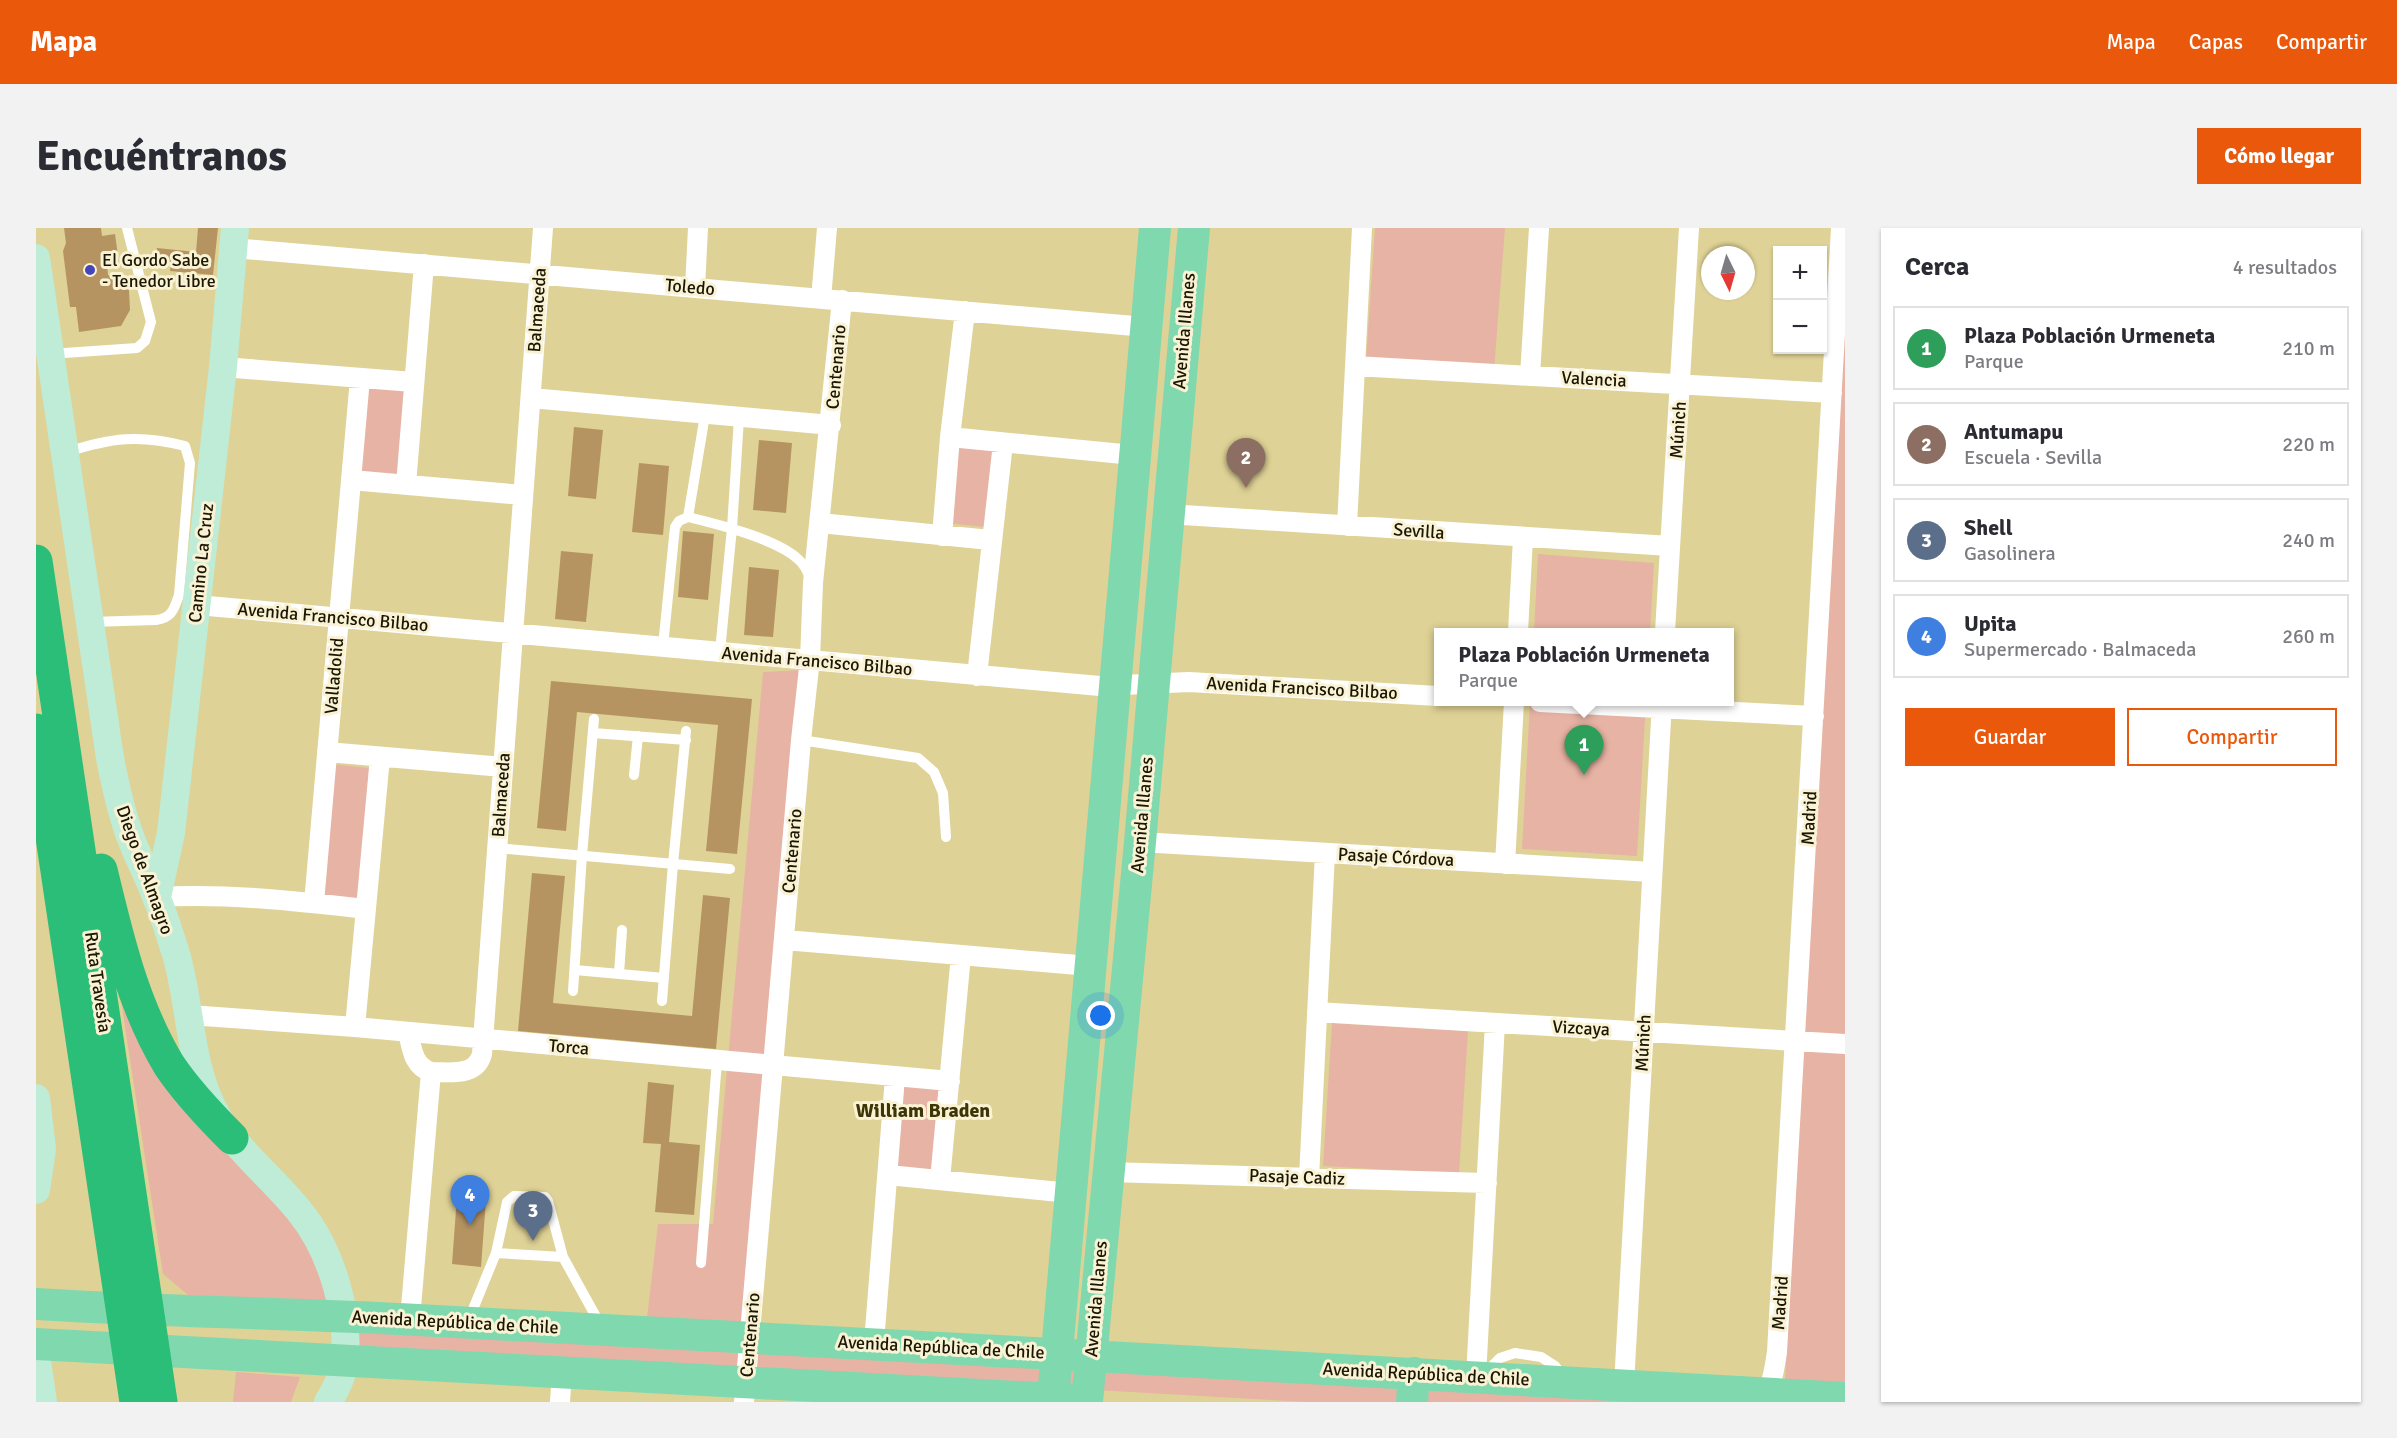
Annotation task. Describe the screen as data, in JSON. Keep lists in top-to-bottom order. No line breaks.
{"streets":{"highway":["Ruta Travesía"],"main road":["Avenida Illanes","Camino La Cruz","Diego de Almagro","Avenida República de Chile"],"street":["Toledo","Balmaceda","Centenario","Valencia","Múnich","Sevilla","Avenida Francisco Bilbao","Valladolid","Madrid","Pasaje Córdova","Vizcaya","Torca","Pasaje Cadiz"]},"crossings":[["Toledo","Balmaceda"],["Toledo","Avenida Illanes"],["Toledo","Centenario"],["Toledo","Camino La Cruz"],["Balmaceda","Avenida Francisco Bilbao"],["Balmaceda","Torca"],["Avenida Illanes","Sevilla"],["Avenida Illanes","Avenida Francisco Bilbao"],["Avenida Illanes","Pasaje Córdova"],["Avenida Illanes","Pasaje Cadiz"],["Avenida Illanes","Avenida República de Chile"],["Centenario","Avenida Francisco Bilbao"],["Centenario","Torca"],["Centenario","Avenida República de Chile"],["Valencia","Múnich"],["Valencia","Madrid"],["Múnich","Sevilla"],["Múnich","Pasaje Córdova"],["Múnich","Vizcaya"],["Múnich","Avenida República de Chile"],["Camino La Cruz","Avenida Francisco Bilbao"],["Camino La Cruz","Diego de Almagro"],["Avenida Francisco Bilbao","Valladolid"],["Madrid","Vizcaya"],["Madrid","Avenida República de Chile"],["Diego de Almagro","Torca"],["Diego de Almagro","Avenida República de Chile"]],"districts":["William Braden"],"places":["El Gordo Sabe - Tenedor Libre"],"north":"bottom","page":{"header":"Mapa","nav":["Mapa","Capas","Compartir"],"buttons":["Cómo llegar",["Guardar","Compartir"]],"title":"Encuéntranos","heading":["Cerca","4 resultados"],"map_buttons":["+","−"],"list":[{"mark":"1","name":"Plaza Población Urmeneta","note":"Parque","value":"210 m"},{"mark":"2","name":"Antumapu","note":"Escuela · Sevilla","value":"220 m"},{"mark":"3","name":"Shell","note":"Gasolinera","value":"240 m"},{"mark":"4","name":"Upita","note":"Supermercado · Balmaceda","value":"260 m"}],"pins":["2","1","4","3"],"popup":["Plaza Población Urmeneta","Parque"]}}
